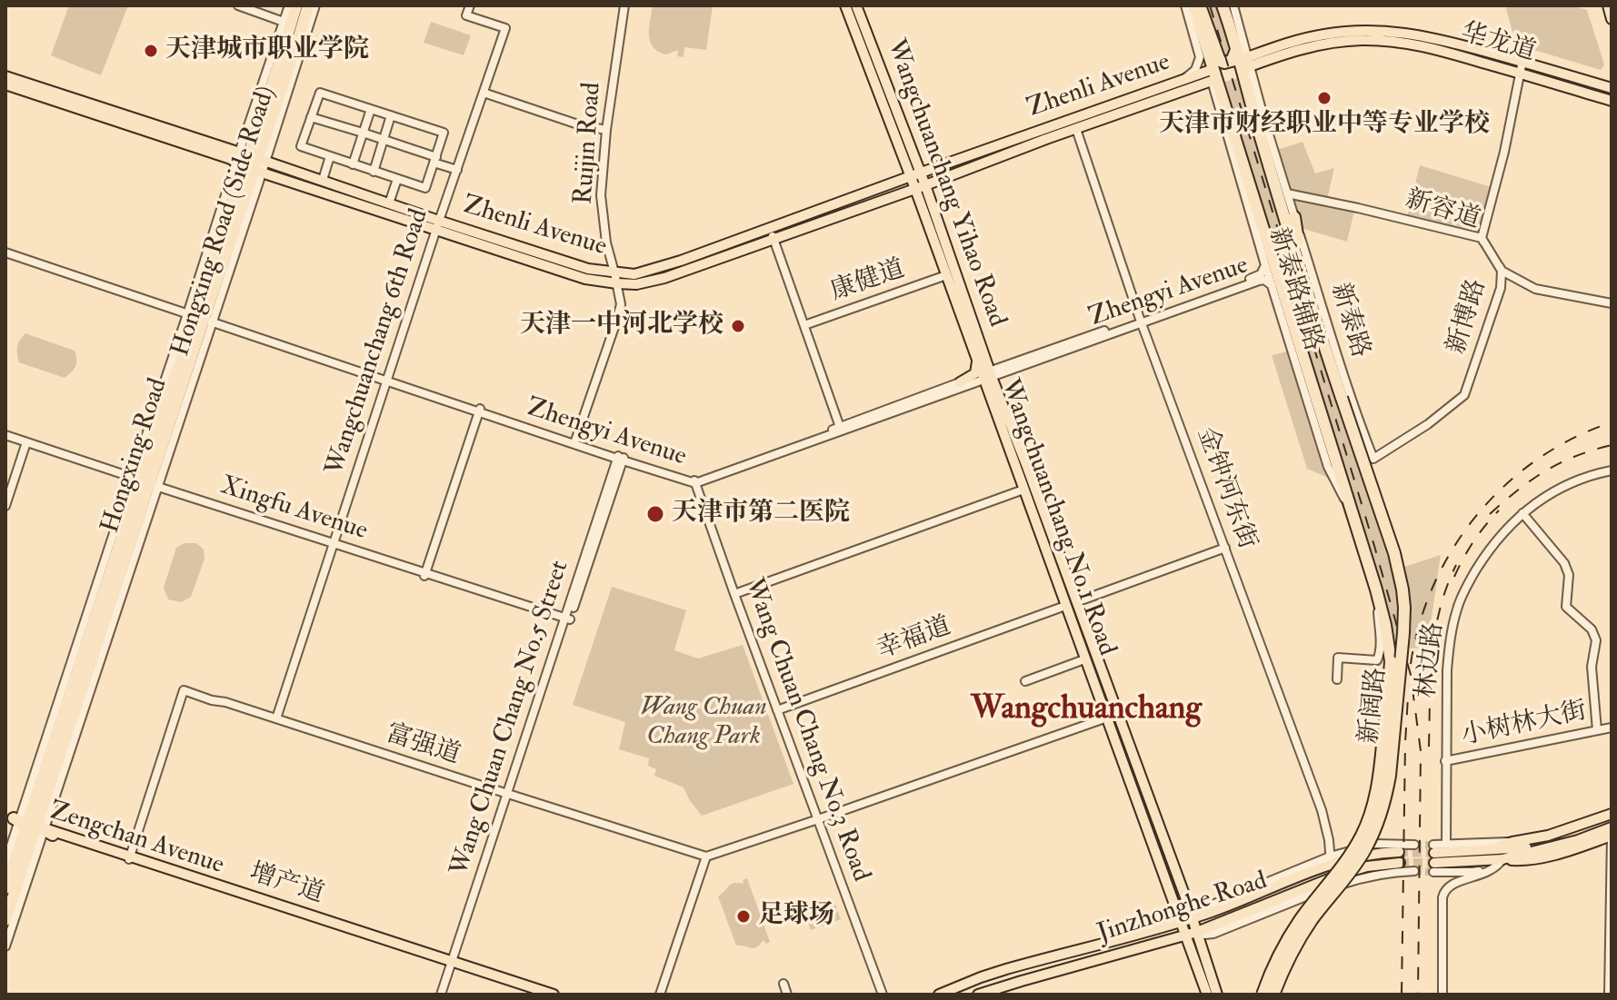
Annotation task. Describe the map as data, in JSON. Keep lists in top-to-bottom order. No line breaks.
{"streets":{"highway":["Hongxing Road","新阔路"],"main road":["华龙道","Zhenli Avenue","Wangchuanchang Yihao Road","Wangchuanchang No.1 Road","Zengchan Avenue","增产道","Jinzhonghe Road"],"street":["Ruijin Road","新容道","Hongxing Road (Side Road)","康健道","新泰路辅路","Zhengyi Avenue","新博路","新泰路","Wangchuanchang 6th Road","金钟河东街","Xingfu Avenue","幸福道","林边路","Wang Chuan Chang No.5 Street","小树林大街","Wang Chuan Chang No.3 Road","富强道"]},"crossings":[["华龙道","新泰路"],["Zhenli Avenue","Ruijin Road"],["Zhenli Avenue","Wangchuanchang Yihao Road"],["Zhenli Avenue","Hongxing Road (Side Road)"],["Zhenli Avenue","新泰路辅路"],["Zhenli Avenue","Wangchuanchang 6th Road"],["Zhenli Avenue","Hongxing Road"],["Zhenli Avenue","金钟河东街"],["Zhenli Avenue","新阔路"],["Ruijin Road","Zhengyi Avenue"],["Wangchuanchang Yihao Road","康健道"],["Wangchuanchang Yihao Road","Zhengyi Avenue"],["Wangchuanchang Yihao Road","Wangchuanchang No.1 Road"],["新容道","新博路"],["新容道","新泰路"],["Hongxing Road (Side Road)","Zhengyi Avenue"],["Hongxing Road (Side Road)","Hongxing Road"],["Hongxing Road (Side Road)","Xingfu Avenue"],["Hongxing Road (Side Road)","Zengchan Avenue"],["新泰路辅路","Zhengyi Avenue"],["新泰路辅路","新阔路"],["Zhengyi Avenue","Wangchuanchang 6th Road"],["Zhengyi Avenue","Hongxing Road"],["Zhengyi Avenue","金钟河东街"],["Zhengyi Avenue","Wangchuanchang No.1 Road"],["Zhengyi Avenue","Wang Chuan Chang No.5 Street"],["Zhengyi Avenue","Wang Chuan Chang No.3 Road"],["新博路","新泰路"],["Wangchuanchang 6th Road","Xingfu Avenue"],["Wangchuanchang 6th Road","富强道"],["Hongxing Road","Xingfu Avenue"],["Hongxing Road","Zengchan Avenue"],["金钟河东街","Jinzhonghe Road"],["Xingfu Avenue","Wang Chuan Chang No.5 Street"],["Wangchuanchang No.1 Road","幸福道"],["Wangchuanchang No.1 Road","Jinzhonghe Road"],["幸福道","Wang Chuan Chang No.3 Road"],["林边路","小树林大街"],["Wang Chuan Chang No.5 Street","富强道"],["Wang Chuan Chang No.5 Street","增产道"],["富强道","Zengchan Avenue"],["富强道","增产道"],["Zengchan Avenue","增产道"]],"districts":["Wangchuanchang"],"parks":["Wang Chuan Chang Park"],"places":["天津城市职业学院","天津市财经职业中等专业学校","天津一中河北学校","天津市第二医院","足球场"]}
